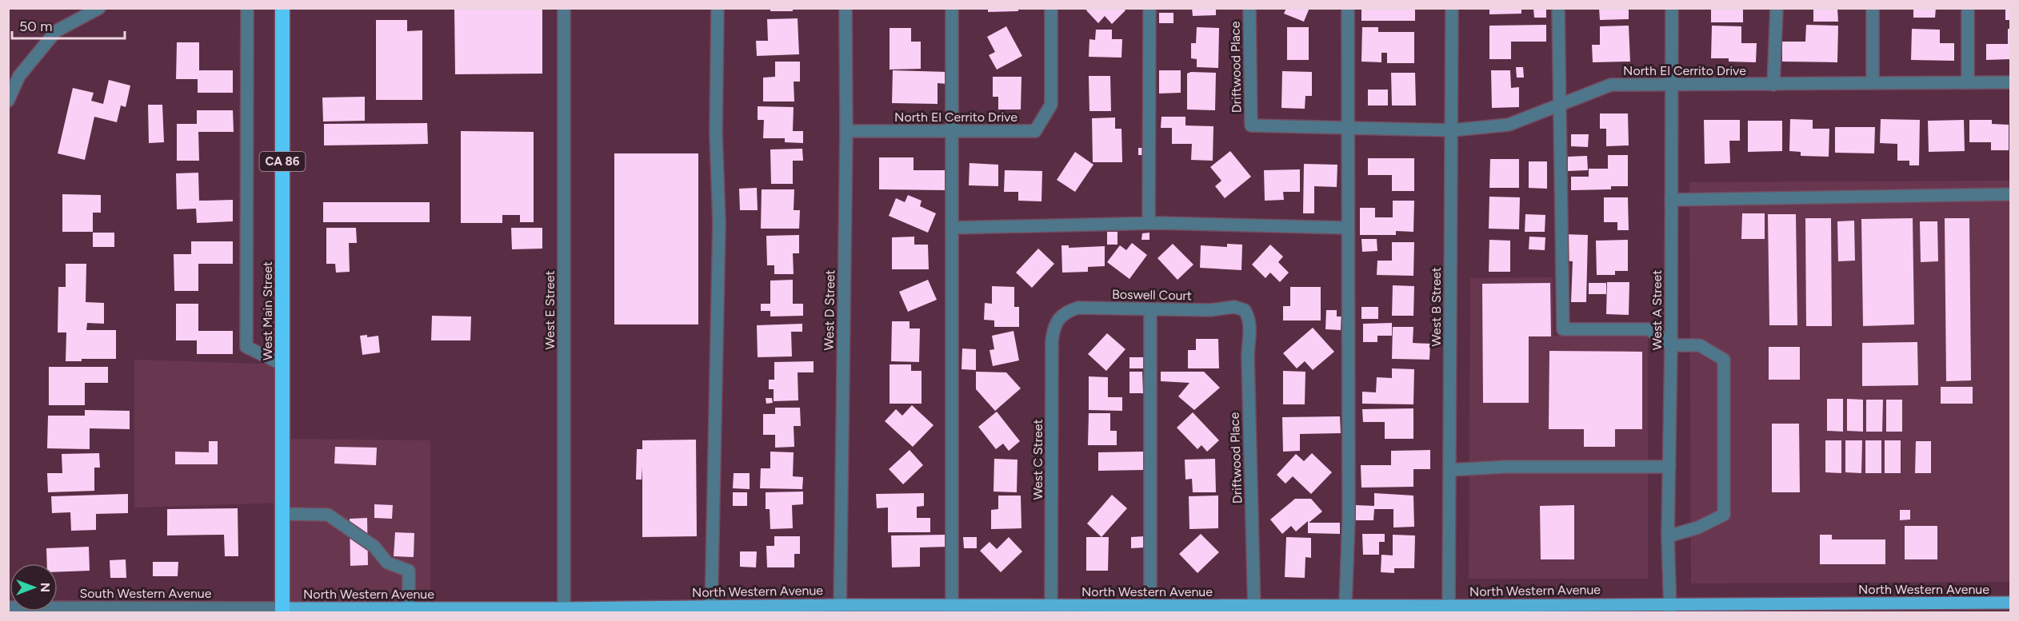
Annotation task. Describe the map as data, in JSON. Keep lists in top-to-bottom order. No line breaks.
{"streets":{"highway":["CA 86","West Main Street"],"main road":["North Western Avenue"],"street":["Driftwood Place","North El Cerrito Drive","Boswell Court","West B Street","West E Street","West D Street","West A Street","West C Street","South Western Avenue"]},"crossings":[["Driftwood Place","North El Cerrito Drive"],["Driftwood Place","Boswell Court"],["Driftwood Place","North Western Avenue"],["North El Cerrito Drive","West B Street"],["North El Cerrito Drive","West D Street"],["North El Cerrito Drive","West A Street"],["Boswell Court","West C Street"],["West B Street","North Western Avenue"],["West E Street","North Western Avenue"],["West D Street","North Western Avenue"],["West A Street","North Western Avenue"],["West Main Street","North Western Avenue"],["West Main Street","South Western Avenue"],["West C Street","North Western Avenue"],["North Western Avenue","South Western Avenue"]],"scale_bar":"50 m","north":"right"}
